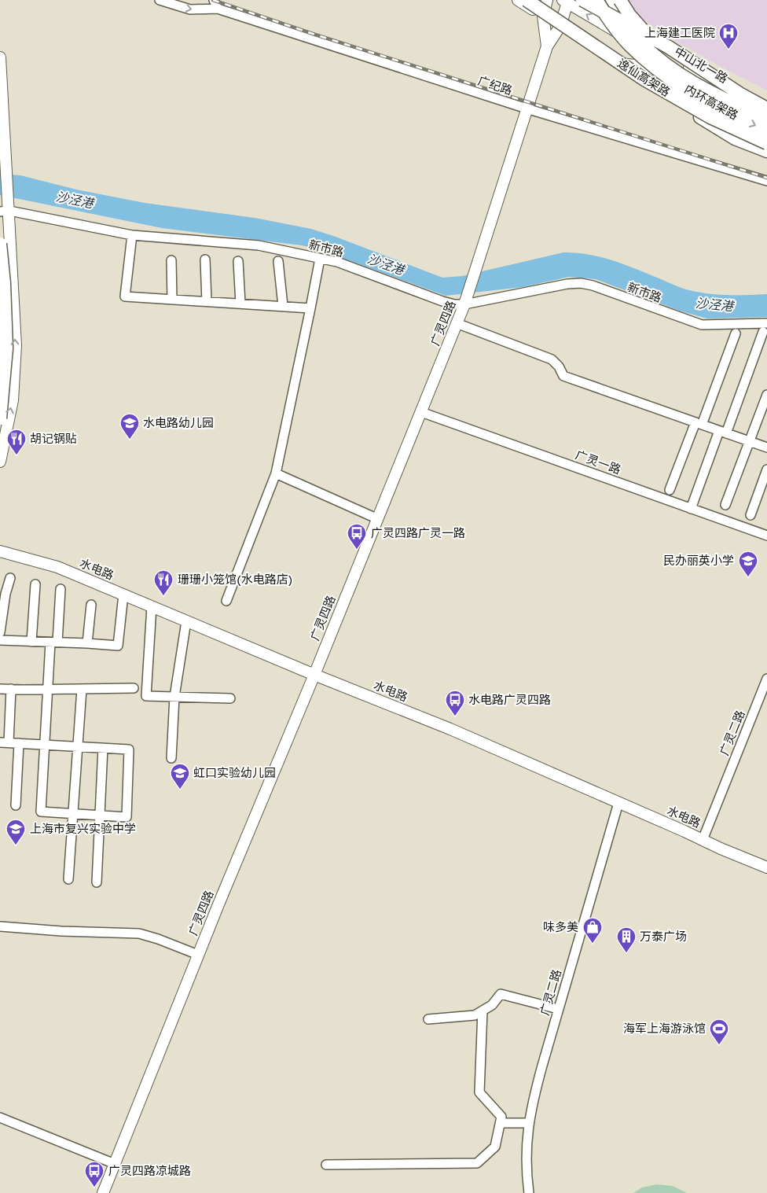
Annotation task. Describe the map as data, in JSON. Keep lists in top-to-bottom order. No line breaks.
{"streets":{"highway":["逸仙高架路","内环高架路"],"main road":["中山北一路","广灵四路","水电路"],"street":["广纪路","新市路","广灵一路","广灵二路"]},"crossings":[["中山北一路","内环高架路"],["中山北一路","广灵四路"],["广纪路","广灵四路"],["新市路","广灵四路"],["广灵四路","广灵一路"],["广灵四路","水电路"],["水电路","广灵二路"]],"water":["沙泾港"],"places":{"hospital":["上海建工医院"],"school or university":["水电路幼儿园","民办丽英小学","虹口实验幼儿园","上海市复兴实验中学"],"restaurant":["胡记锅贴","珊珊小笼馆(水电路店)"],"bus stop":["广灵四路广灵一路","水电路广灵四路","广灵四路凉城路"],"shop":["味多美"],"building":["万泰广场"],"sports":["海军上海游泳馆"]}}
